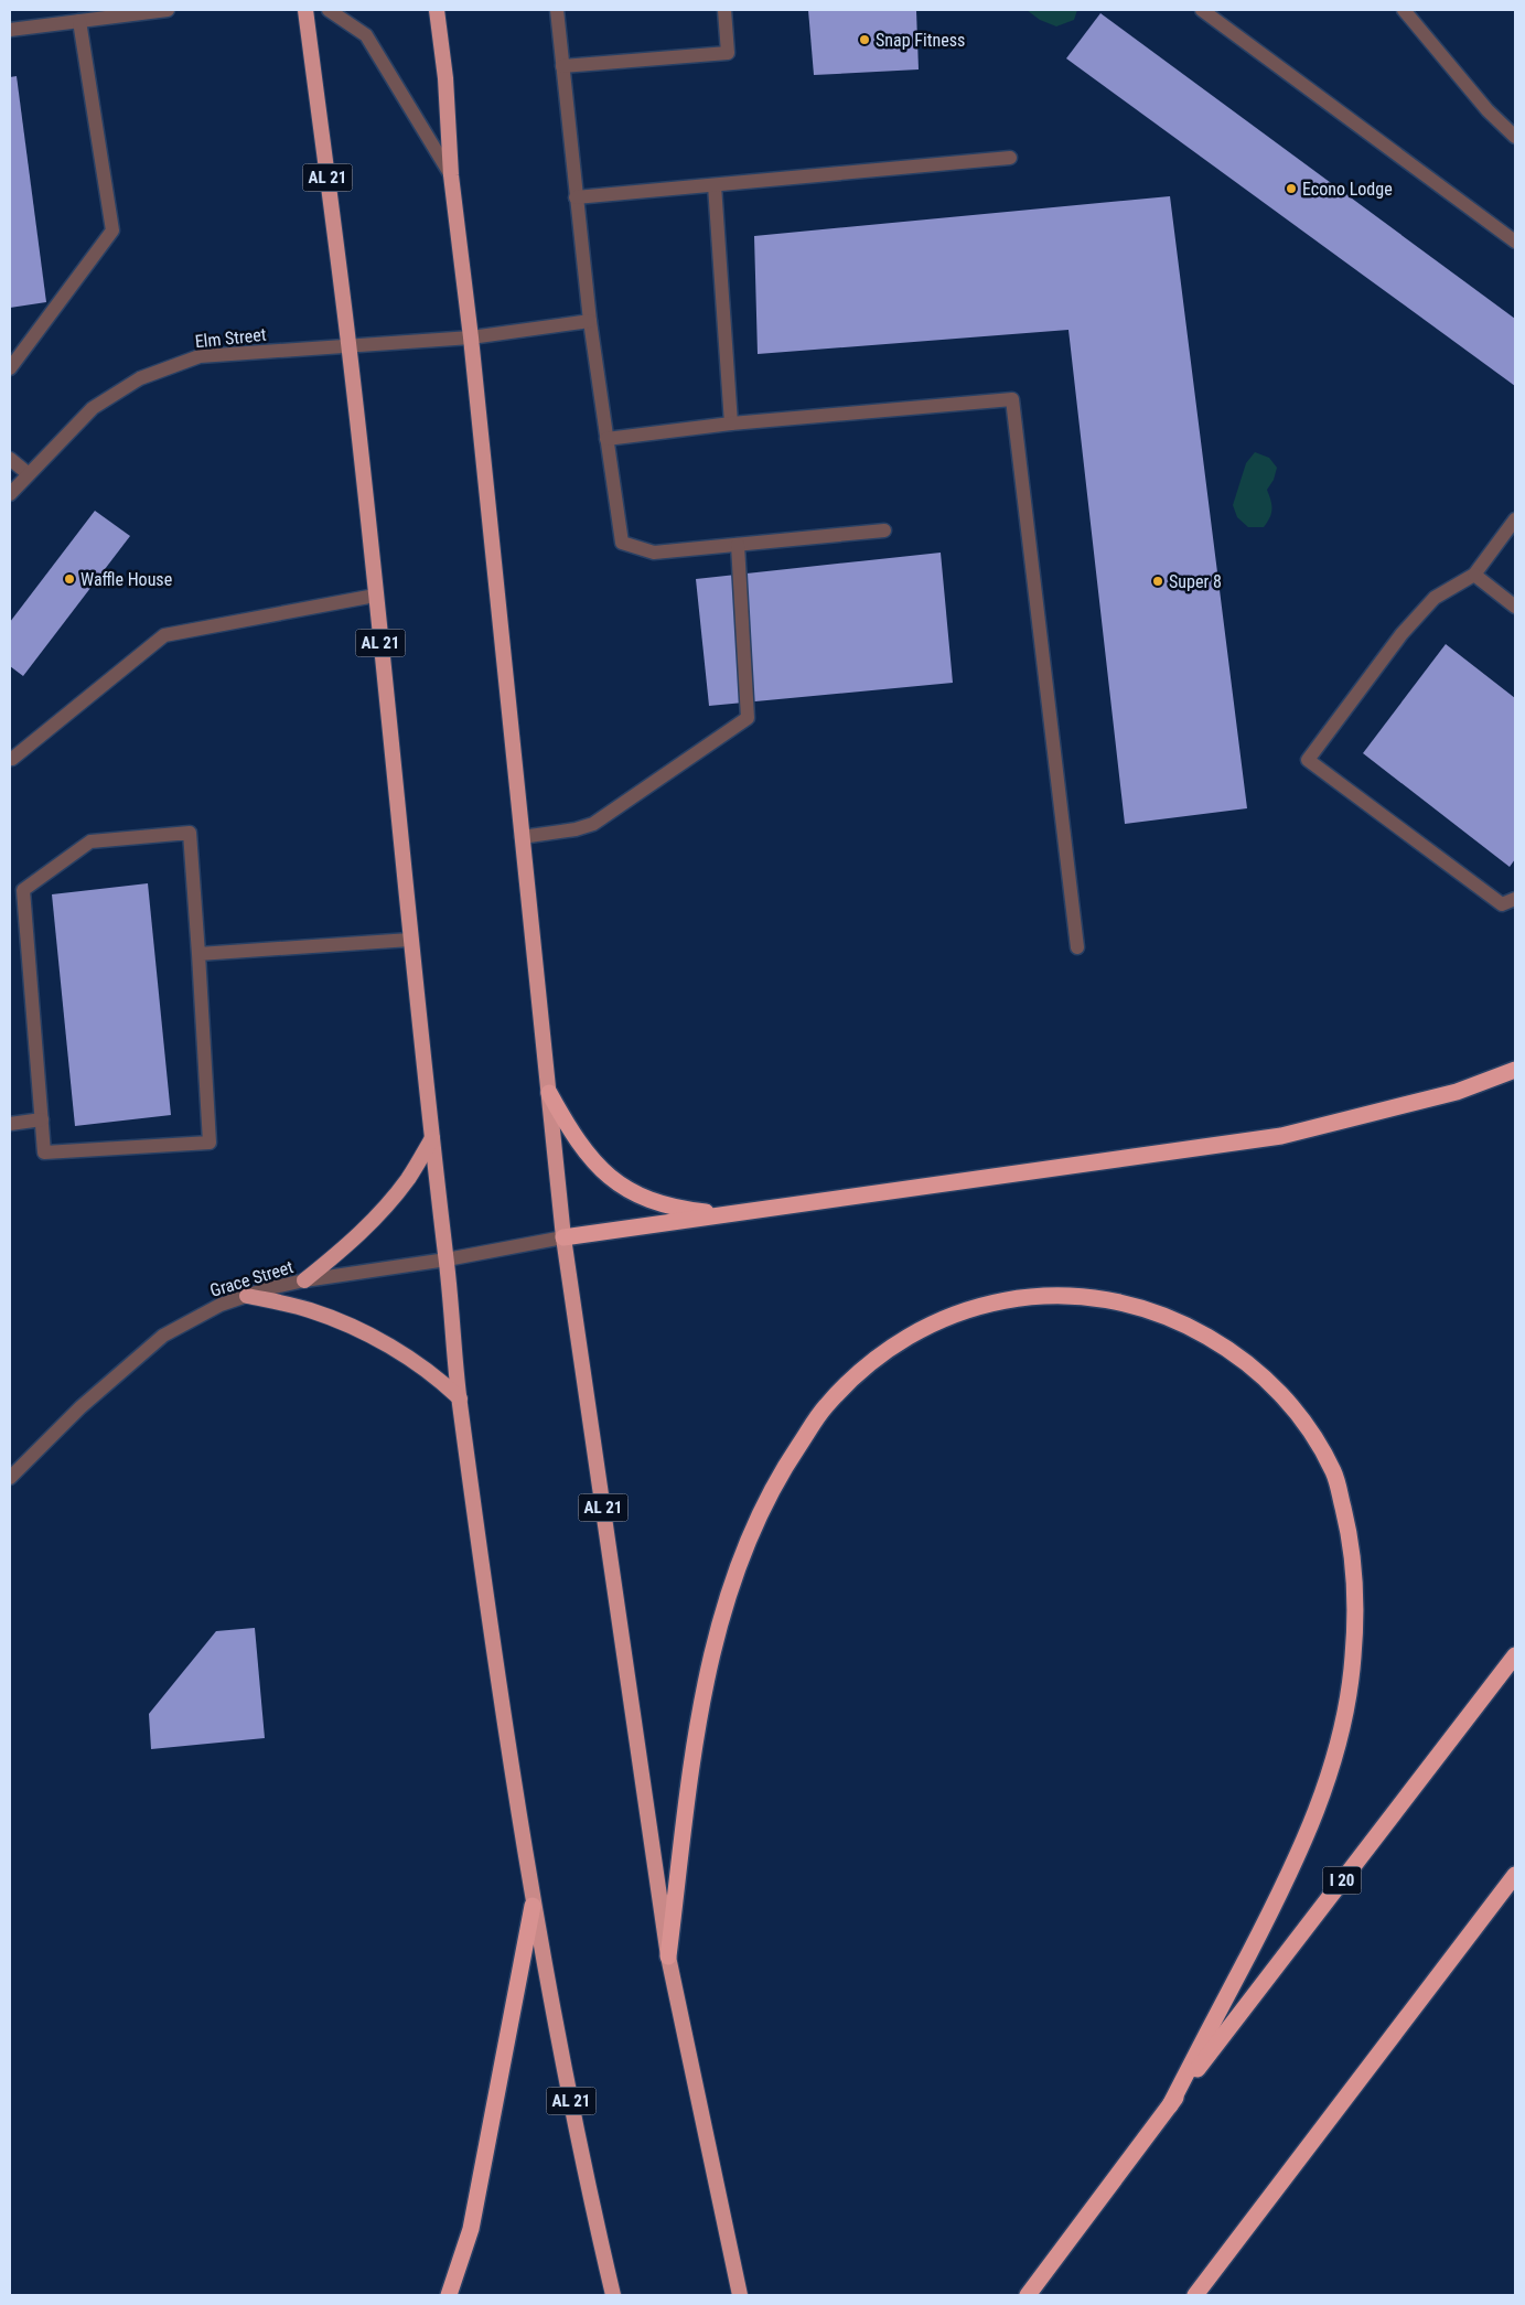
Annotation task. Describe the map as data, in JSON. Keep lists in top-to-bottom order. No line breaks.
{"streets":{"highway":["AL 21","I 20"],"street":["Elm Street","Grace Street"]},"crossings":[["AL 21","Elm Street"],["AL 21","Grace Street"]],"places":["Snap Fitness","Econo Lodge","Waffle House","Super 8"]}
